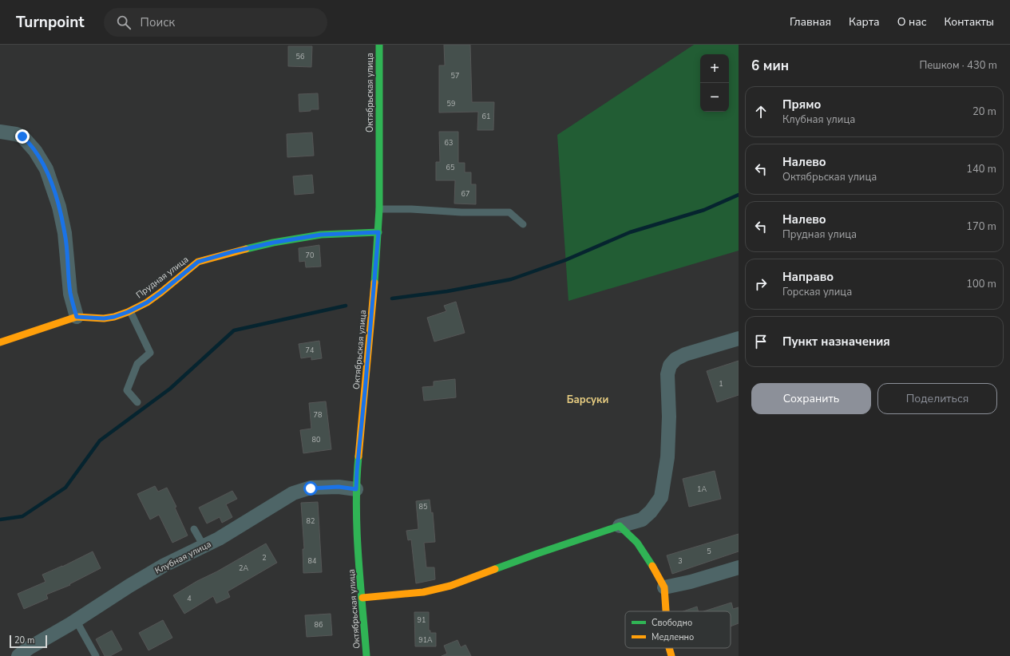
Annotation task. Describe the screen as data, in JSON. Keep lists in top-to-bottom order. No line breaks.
{"streets":{"street":["Октябрьская улица","Прудная улица","Клубная улица"]},"crossings":[["Октябрьская улица","Прудная улица"],["Октябрьская улица","Клубная улица"]],"districts":["Барсуки"],"house_numbers":["56","57","59","61","63","65","67","70","74","1","78","80","1А","85","82","5","2","84","3","2А","4","91","86","91А"],"legend":["Свободно","Медленно"],"scale_bar":"20 m","page":{"header":"Turnpoint","search":"Поиск","nav":["Главная","Карта","О нас","Контакты"],"heading":["6 мин","Пешком · 430 m"],"map_buttons":["+","−"],"list":[["Прямо","Клубная улица","20 m"],["Налево","Октябрьская улица","140 m"],["Налево","Прудная улица","170 m"],["Направо","Горская улица","100 m"],"Пункт назначения"],"buttons":["Сохранить","Поделиться"],"scale":"20 m"}}
